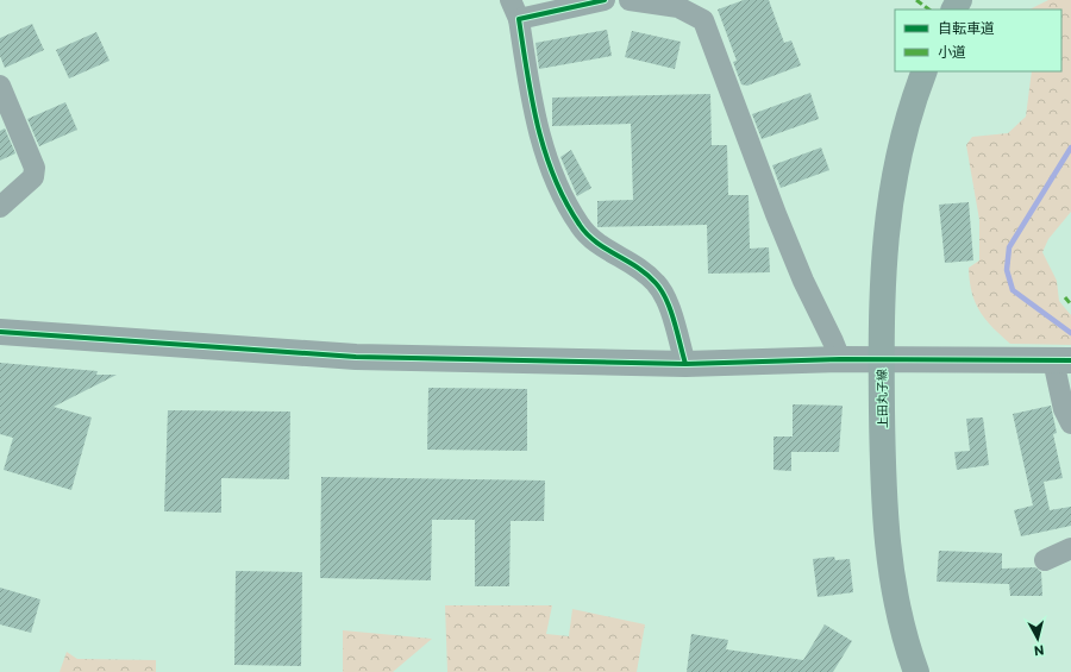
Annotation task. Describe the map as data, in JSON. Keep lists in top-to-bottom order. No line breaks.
{"streets":{"main road":["上田丸子線"]},"legend":["自転車道","小道"],"north":"bottom"}
